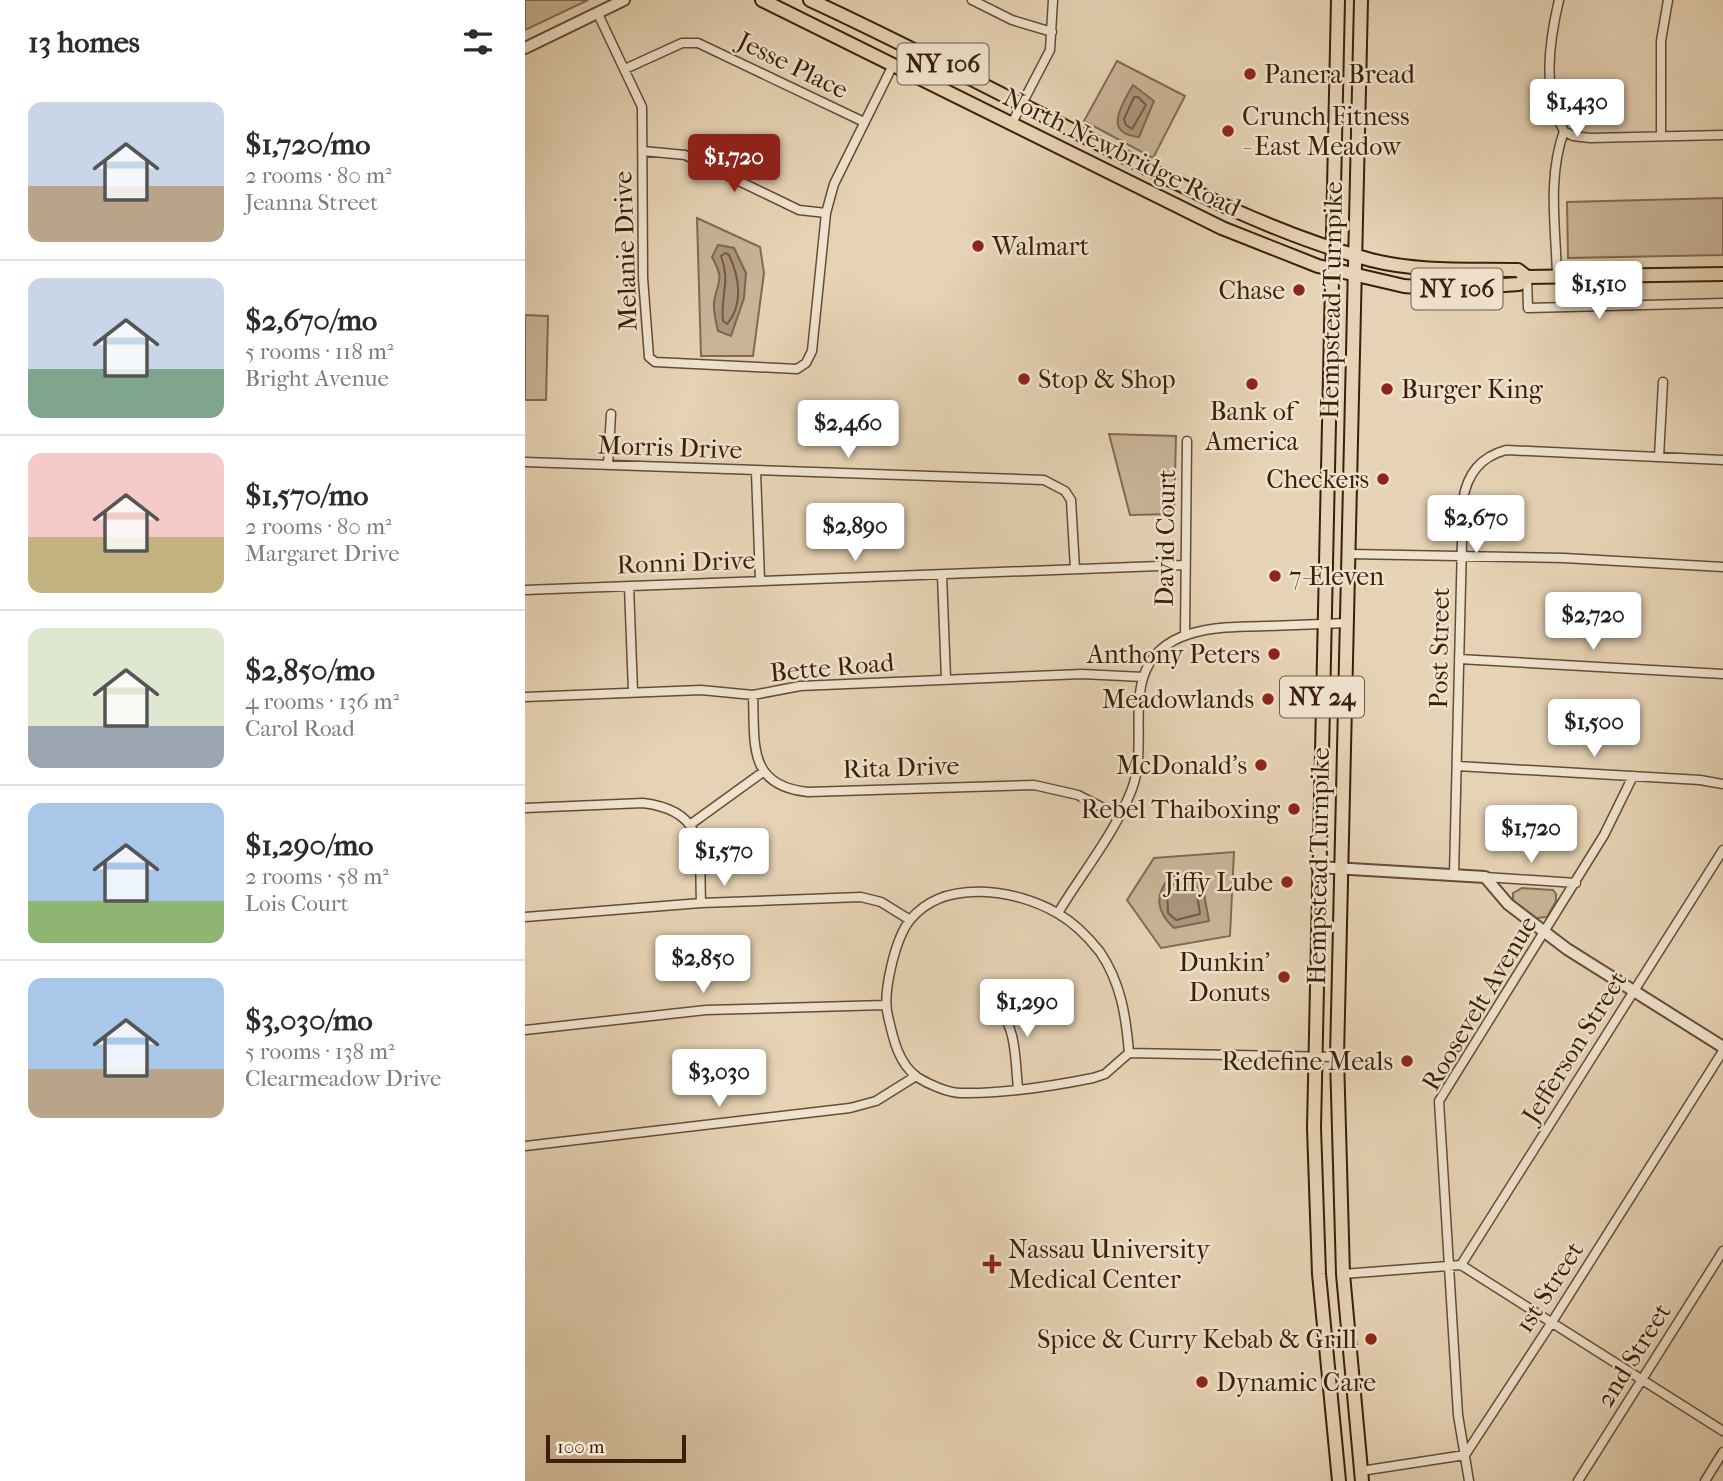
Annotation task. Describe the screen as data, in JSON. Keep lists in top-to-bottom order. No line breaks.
{"streets":{"main road":["NY 106","North Newbridge Road","Hempstead Turnpike","NY 24"],"street":["Jesse Place","Melanie Drive","Morris Drive","David Court","Ronni Drive","Post Street","Bette Road","Rita Drive","Roosevelt Avenue","Jefferson Street","1st Street","2nd Street"]},"crossings":[["NY 106","North Newbridge Road"],["NY 106","Hempstead Turnpike"],["Jesse Place","Melanie Drive"],["North Newbridge Road","Melanie Drive"],["North Newbridge Road","Hempstead Turnpike"],["Morris Drive","Ronni Drive"],["David Court","Ronni Drive"],["Roosevelt Avenue","1st Street"]],"places":{"other":["Panera Bread","Crunch Fitness - East Meadow","Walmart","Chase","Stop & Shop","Bank of America","Burger King","Checkers","7-Eleven","Anthony Peters","Meadowlands","McDonald's","Rebel Thaiboxing","Jiffy Lube","Dunkin' Donuts","Redefine Meals","Spice & Curry Kebab & Grill","Dynamic Care"],"health":["Nassau University Medical Center"]},"scale_bar":"100 m","page":{"heading":"13 homes","price":["$1,430","$1,720","$1,510","$2,460","$2,670","$2,890","$2,720","$1,500","$1,720","$1,570","$2,850","$1,290","$3,030"],"list":[{"name":"$1,720/mo","note":"2 rooms · 80 m² · Jeanna Street"},{"name":"$2,670/mo","note":"5 rooms · 118 m² · Bright Avenue"},{"name":"$1,570/mo","note":"2 rooms · 80 m² · Margaret Drive"},{"name":"$2,850/mo","note":"4 rooms · 136 m² · Carol Road"},{"name":"$1,290/mo","note":"2 rooms · 58 m² · Lois Court"},{"name":"$3,030/mo","note":"5 rooms · 138 m² · Clearmeadow Drive"}],"scale":"100 m"}}
